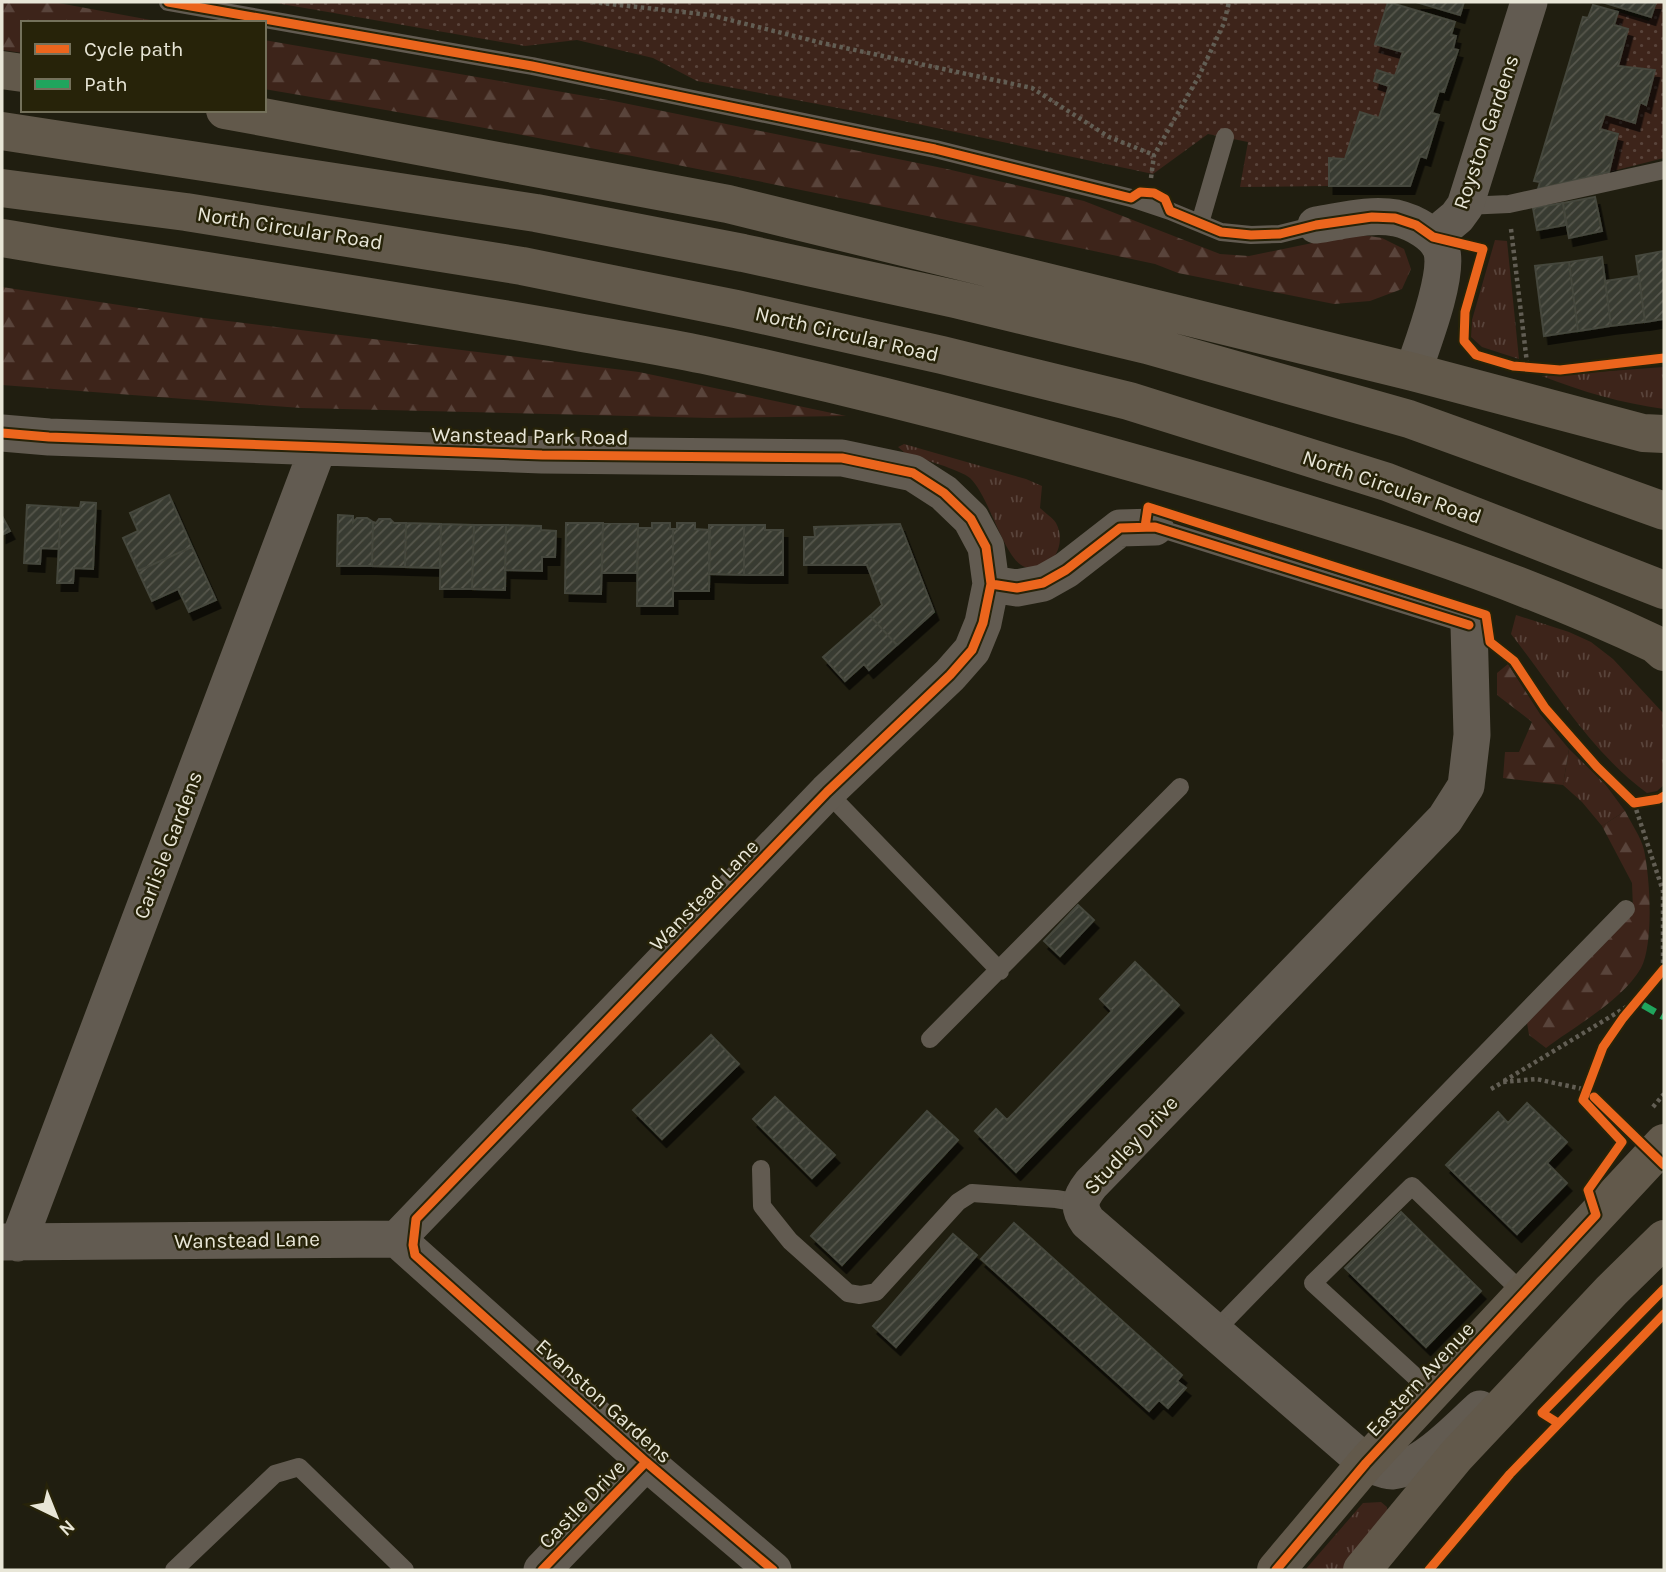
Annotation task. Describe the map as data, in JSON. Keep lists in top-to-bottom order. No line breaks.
{"streets":{"highway":["North Circular Road","Eastern Avenue"],"street":["Royston Gardens","Wanstead Park Road","Carlisle Gardens","Wanstead Lane","Studley Drive","Evanston Gardens","Castle Drive"]},"crossings":[["Wanstead Park Road","Carlisle Gardens"],["Wanstead Park Road","Wanstead Lane"],["Carlisle Gardens","Wanstead Lane"],["Wanstead Lane","Evanston Gardens"],["Studley Drive","Eastern Avenue"],["Evanston Gardens","Castle Drive"]],"legend":["Cycle path","Path"],"north":"bottom right"}
